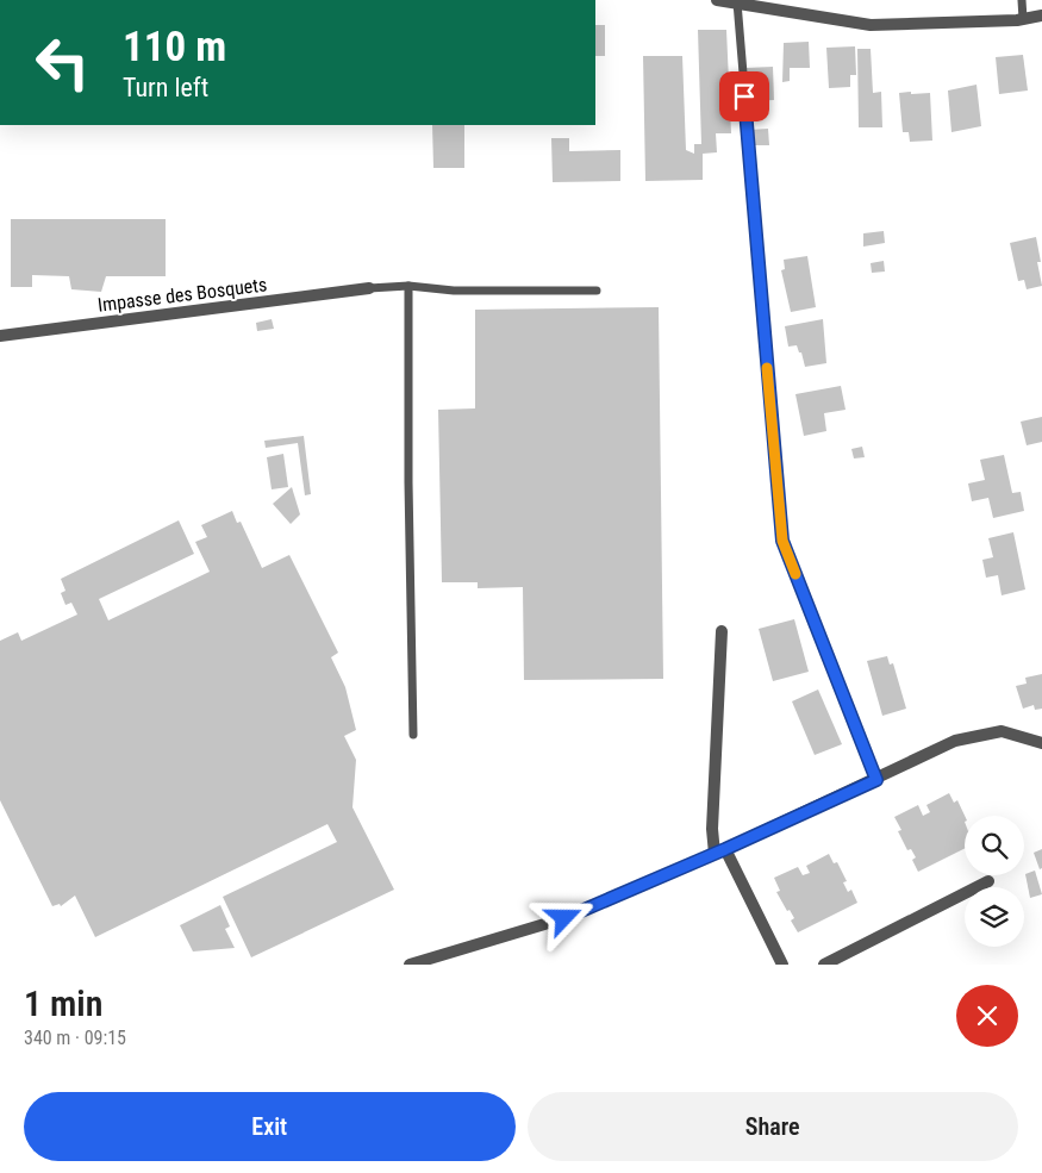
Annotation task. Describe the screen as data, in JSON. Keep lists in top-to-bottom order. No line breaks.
{"streets":{"street":["Impasse des Bosquets"]},"page":{"turn":["110 m","Turn left"],"heading":["1 min","340 m · 09:15"],"buttons":["Exit","Share"]}}
